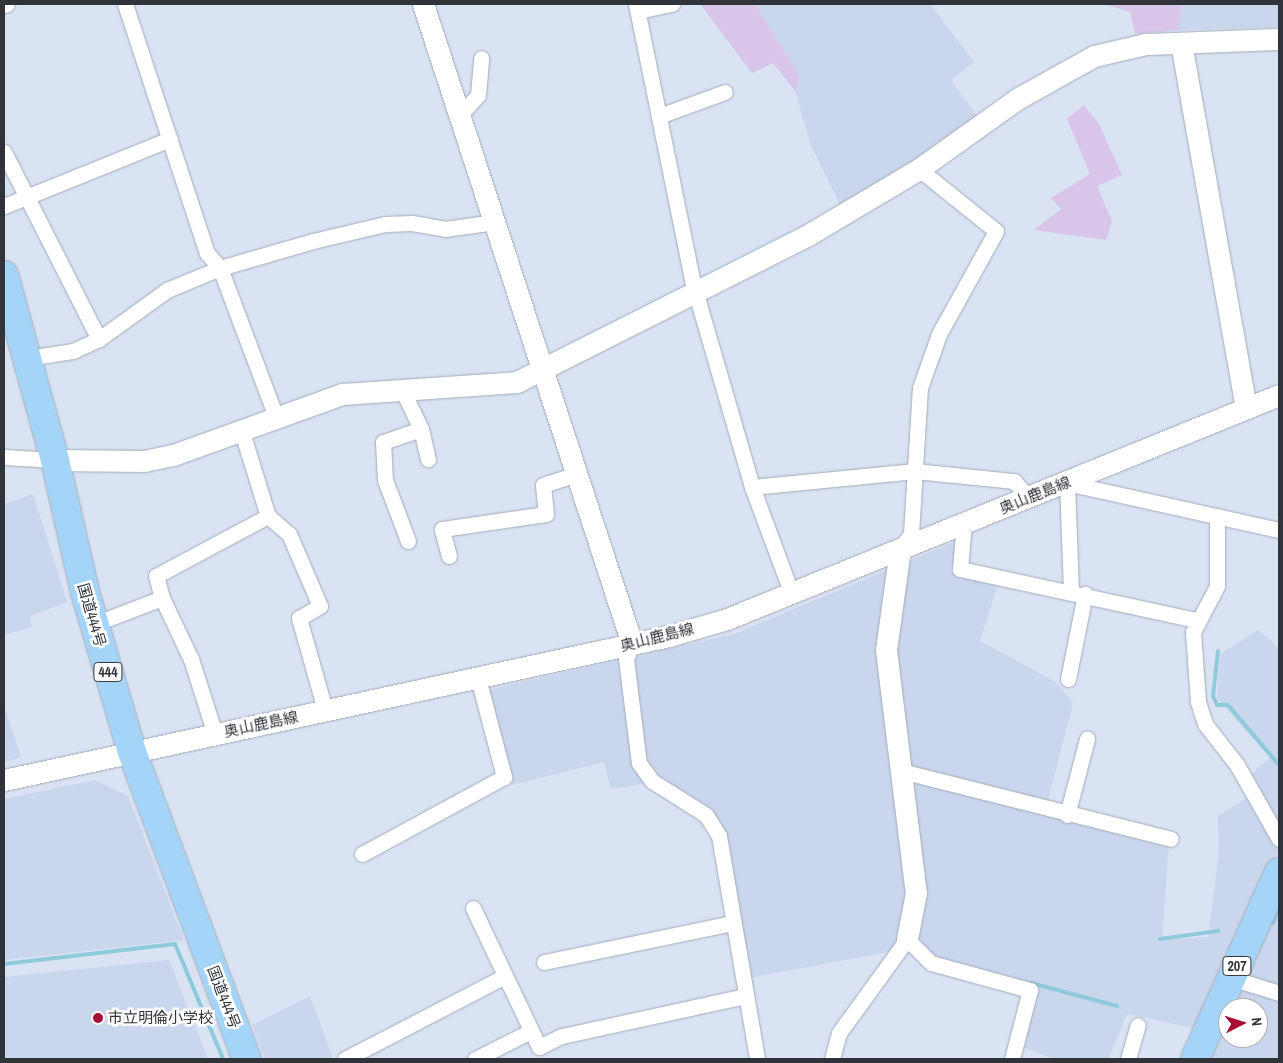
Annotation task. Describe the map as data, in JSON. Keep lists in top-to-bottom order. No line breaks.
{"streets":{"highway":["国道444号","444","207"],"street":["奥山鹿島線"]},"crossings":[["奥山鹿島線","国道444号"]],"places":["市立明倫小学校"],"north":"right"}
